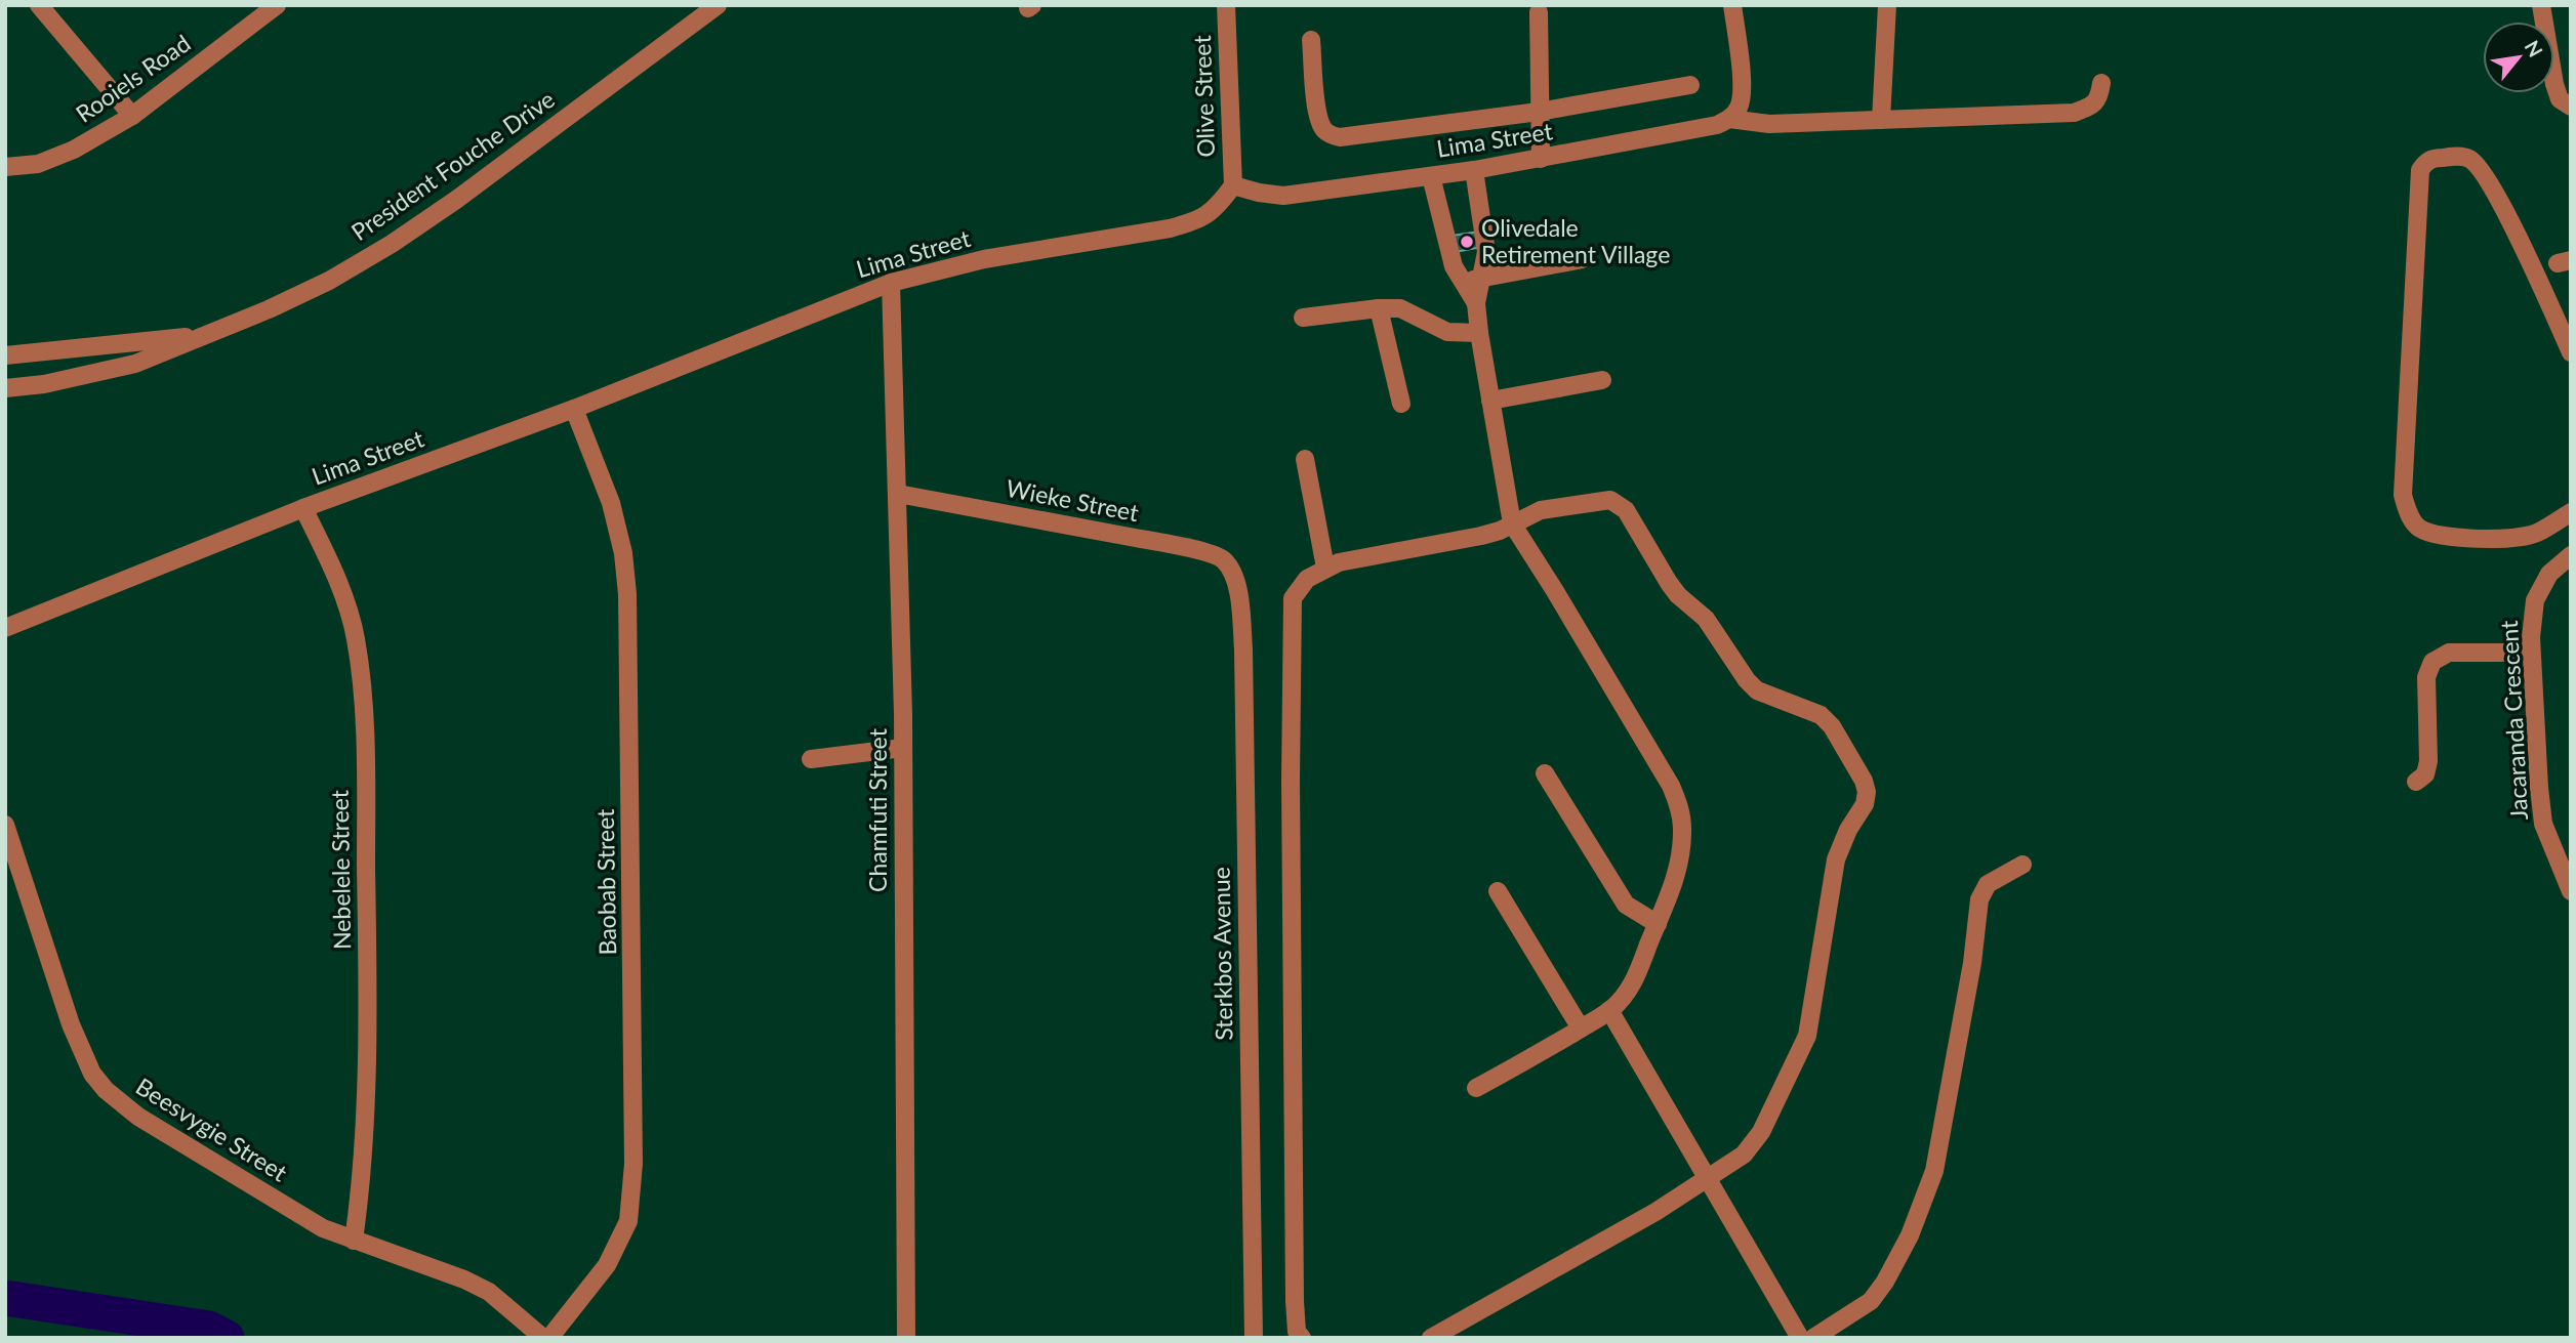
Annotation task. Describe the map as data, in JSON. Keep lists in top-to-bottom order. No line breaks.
{"streets":{"street":["Rooiels Road","Olive Street","Lima Street","President Fouche Drive","Wieke Street","Jacaranda Crescent","Chamfuti Street","Nebelele Street","Baobab Street","Sterkbos Avenue","Beesvygie Street"]},"crossings":[["Olive Street","Lima Street"],["Lima Street","Chamfuti Street"],["Lima Street","Nebelele Street"],["Lima Street","Baobab Street"],["Wieke Street","Chamfuti Street"],["Wieke Street","Sterkbos Avenue"],["Nebelele Street","Beesvygie Street"]],"places":["Olivedale Retirement Village"],"north":"top right"}
